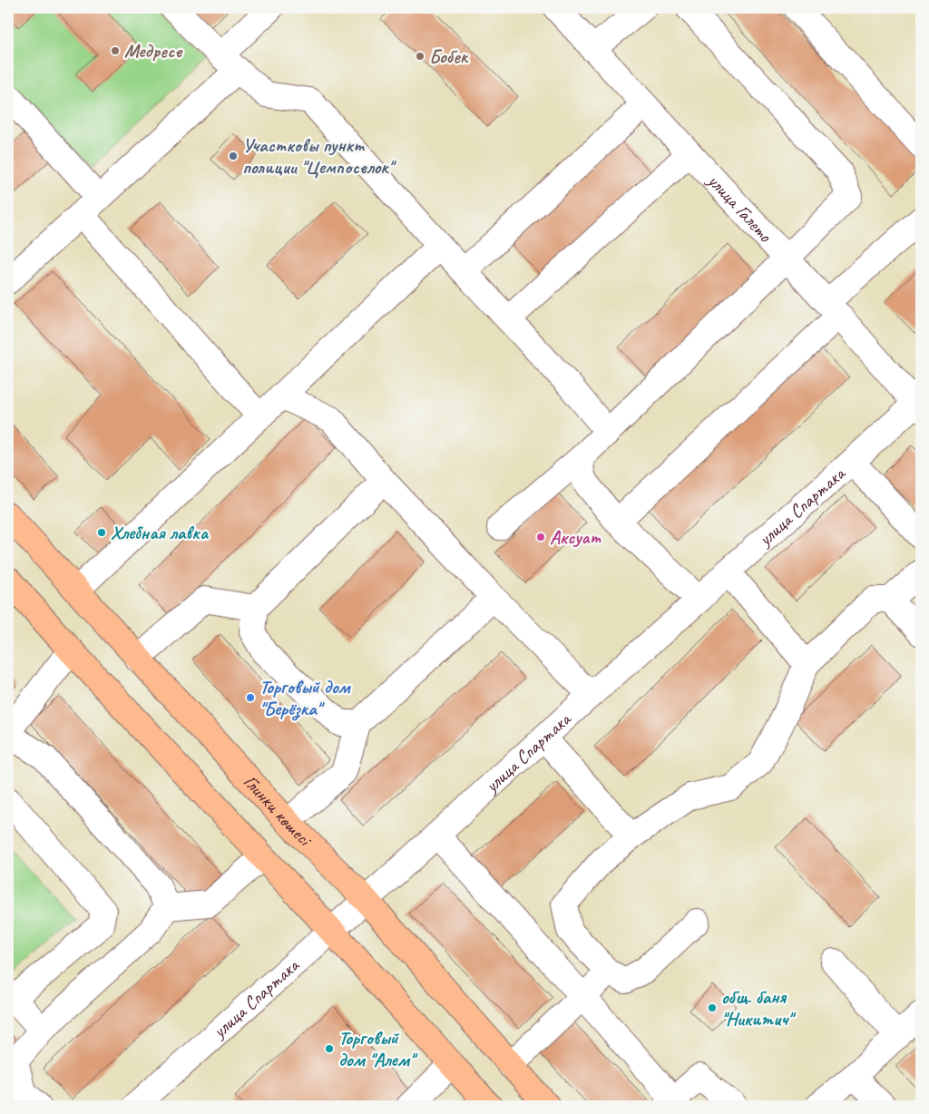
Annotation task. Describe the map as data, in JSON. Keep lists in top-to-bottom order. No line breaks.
{"streets":{"main road":["Глинки көшесі"],"street":["улица Галето","улица Спартака"]},"crossings":[["улица Галето","улица Спартака"],["улица Спартака","Глинки көшесі"]],"places":["Медресе","Бобек","Участковы пункт полиции \"Цемпоселок\"","Хлебная лавка","Аксуат","Торговый дом \"Берёзка\"","общ. баня \"Никитич\"","Торговый дом \"Алем\""]}
